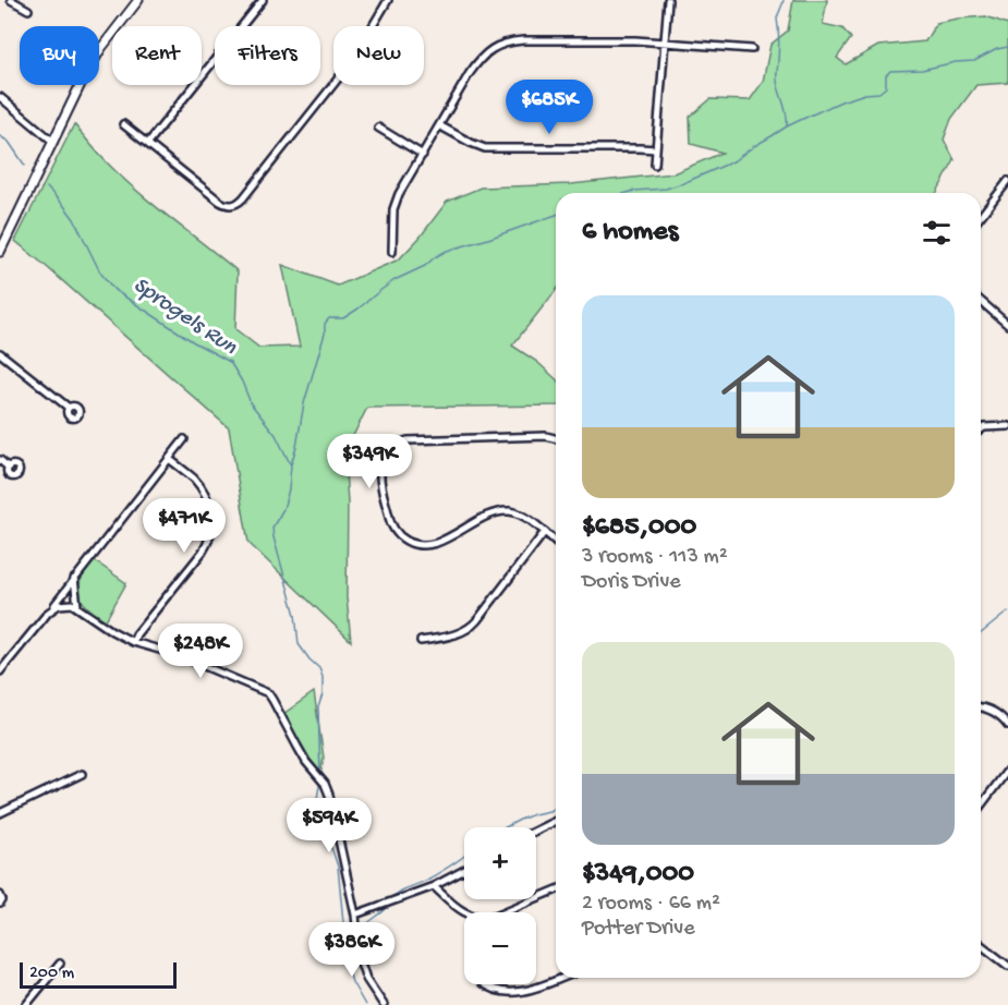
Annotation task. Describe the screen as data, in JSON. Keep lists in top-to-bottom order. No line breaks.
{"water":["Sprogels Run"],"scale_bar":"200 m","page":{"chip":["Buy","Rent","Filters","New"],"price":["$685K","$349K","$471K","$248K","$594K","$386K"],"heading":"6 homes","list":[{"name":"$685,000","note":"3 rooms · 113 m² · Doris Drive"},{"name":"$349,000","note":"2 rooms · 66 m² · Potter Drive"}],"map_buttons":["+","−"],"scale":"200 m"}}
